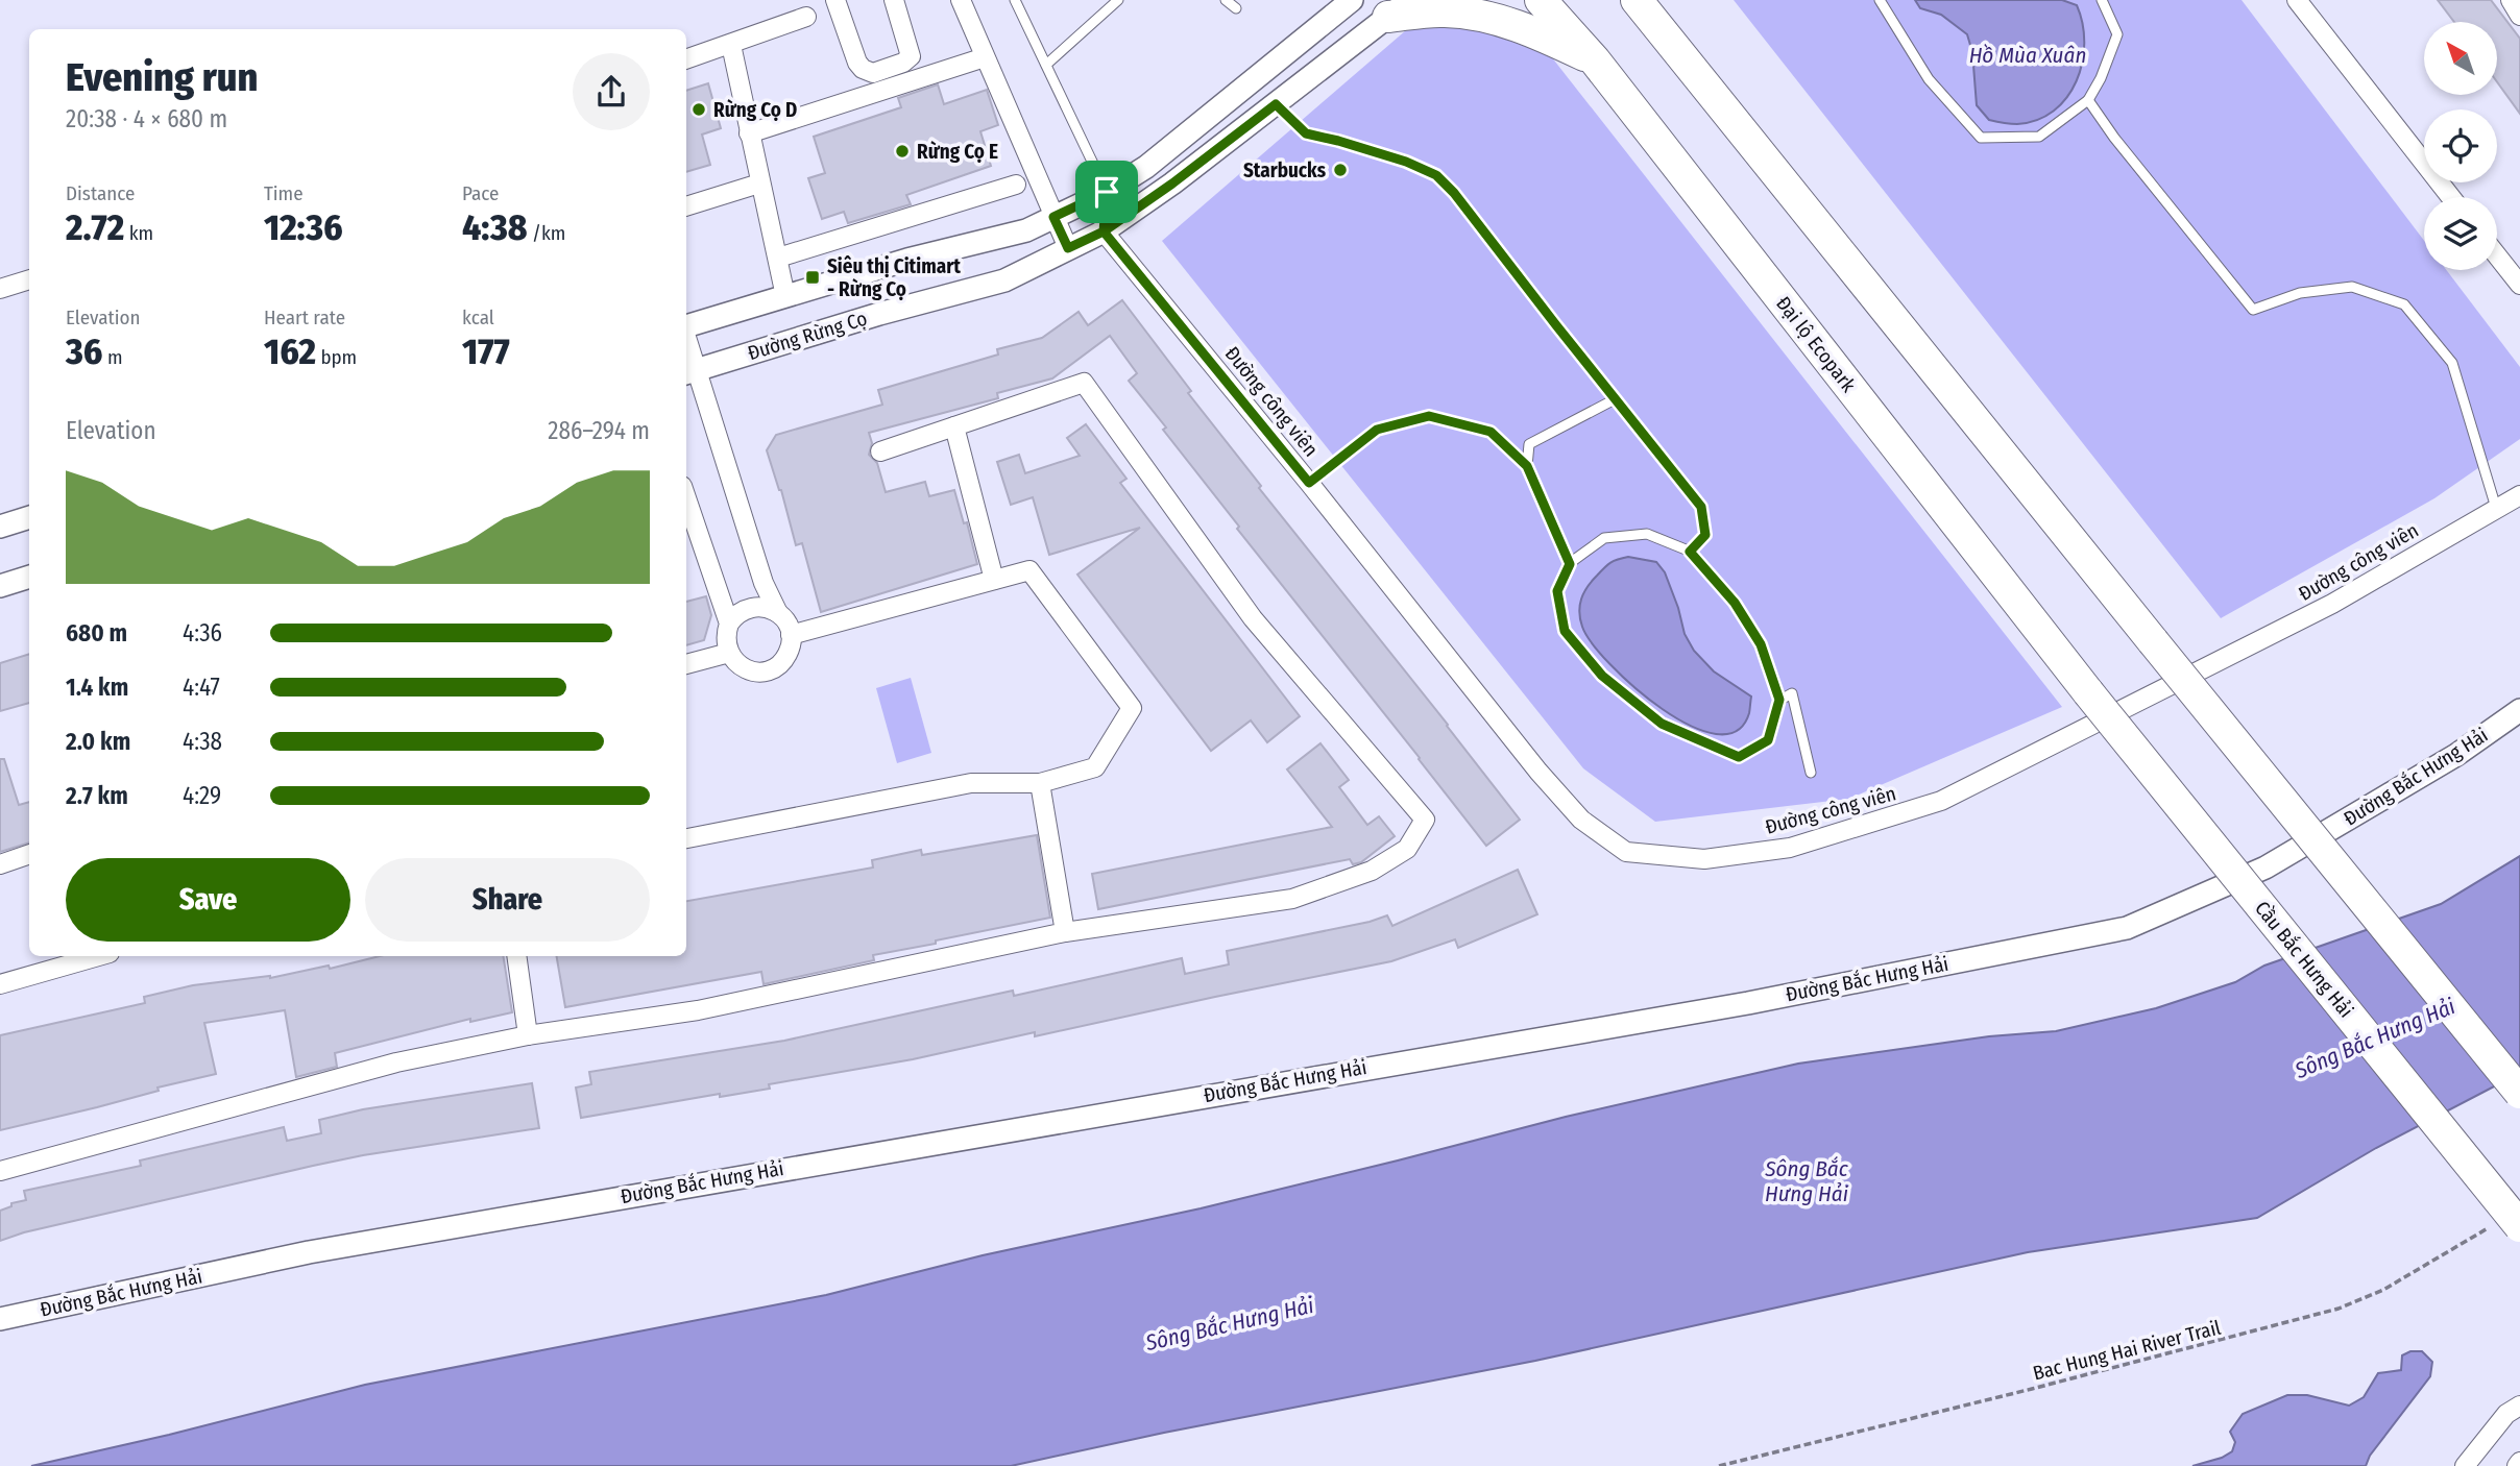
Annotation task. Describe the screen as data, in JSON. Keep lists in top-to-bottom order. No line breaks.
{"streets":{"highway":["Đại lộ Ecopark","Cầu Bắc Hưng Hải"],"street":["Đường Rừng Cọ","Đường công viên","Đường Bắc Hưng Hải"],"path":["Bac Hung Hai River Trail"]},"crossings":[["Đường Rừng Cọ","Đường công viên"],["Đại lộ Ecopark","Cầu Bắc Hưng Hải"],["Cầu Bắc Hưng Hải","Bac Hung Hai River Trail"]],"water":["Hồ Mùa Xuân","Sông Bắc Hưng Hải"],"places":{"other":["Rừng Cọ D","Rừng Cọ E","Starbucks"],"transit":["Siêu thị Citimart - Rừng Cọ"]},"north":"top left","page":{"heading":["Evening run","20:38 · 4 × 680 m"],"stats":[["Distance","2.72 km"],["Time","12:36"],["Pace","4:38 /km"],["Elevation","36 m"],["Heart rate","162 bpm"],["kcal","177"]],"chart":["Elevation","286–294 m"],"list":[{"name":"680 m","note":"4:36"},{"name":"1.4 km","note":"4:47"},{"name":"2.0 km","note":"4:38"},{"name":"2.7 km","note":"4:29"}],"buttons":["Save","Share"]}}
